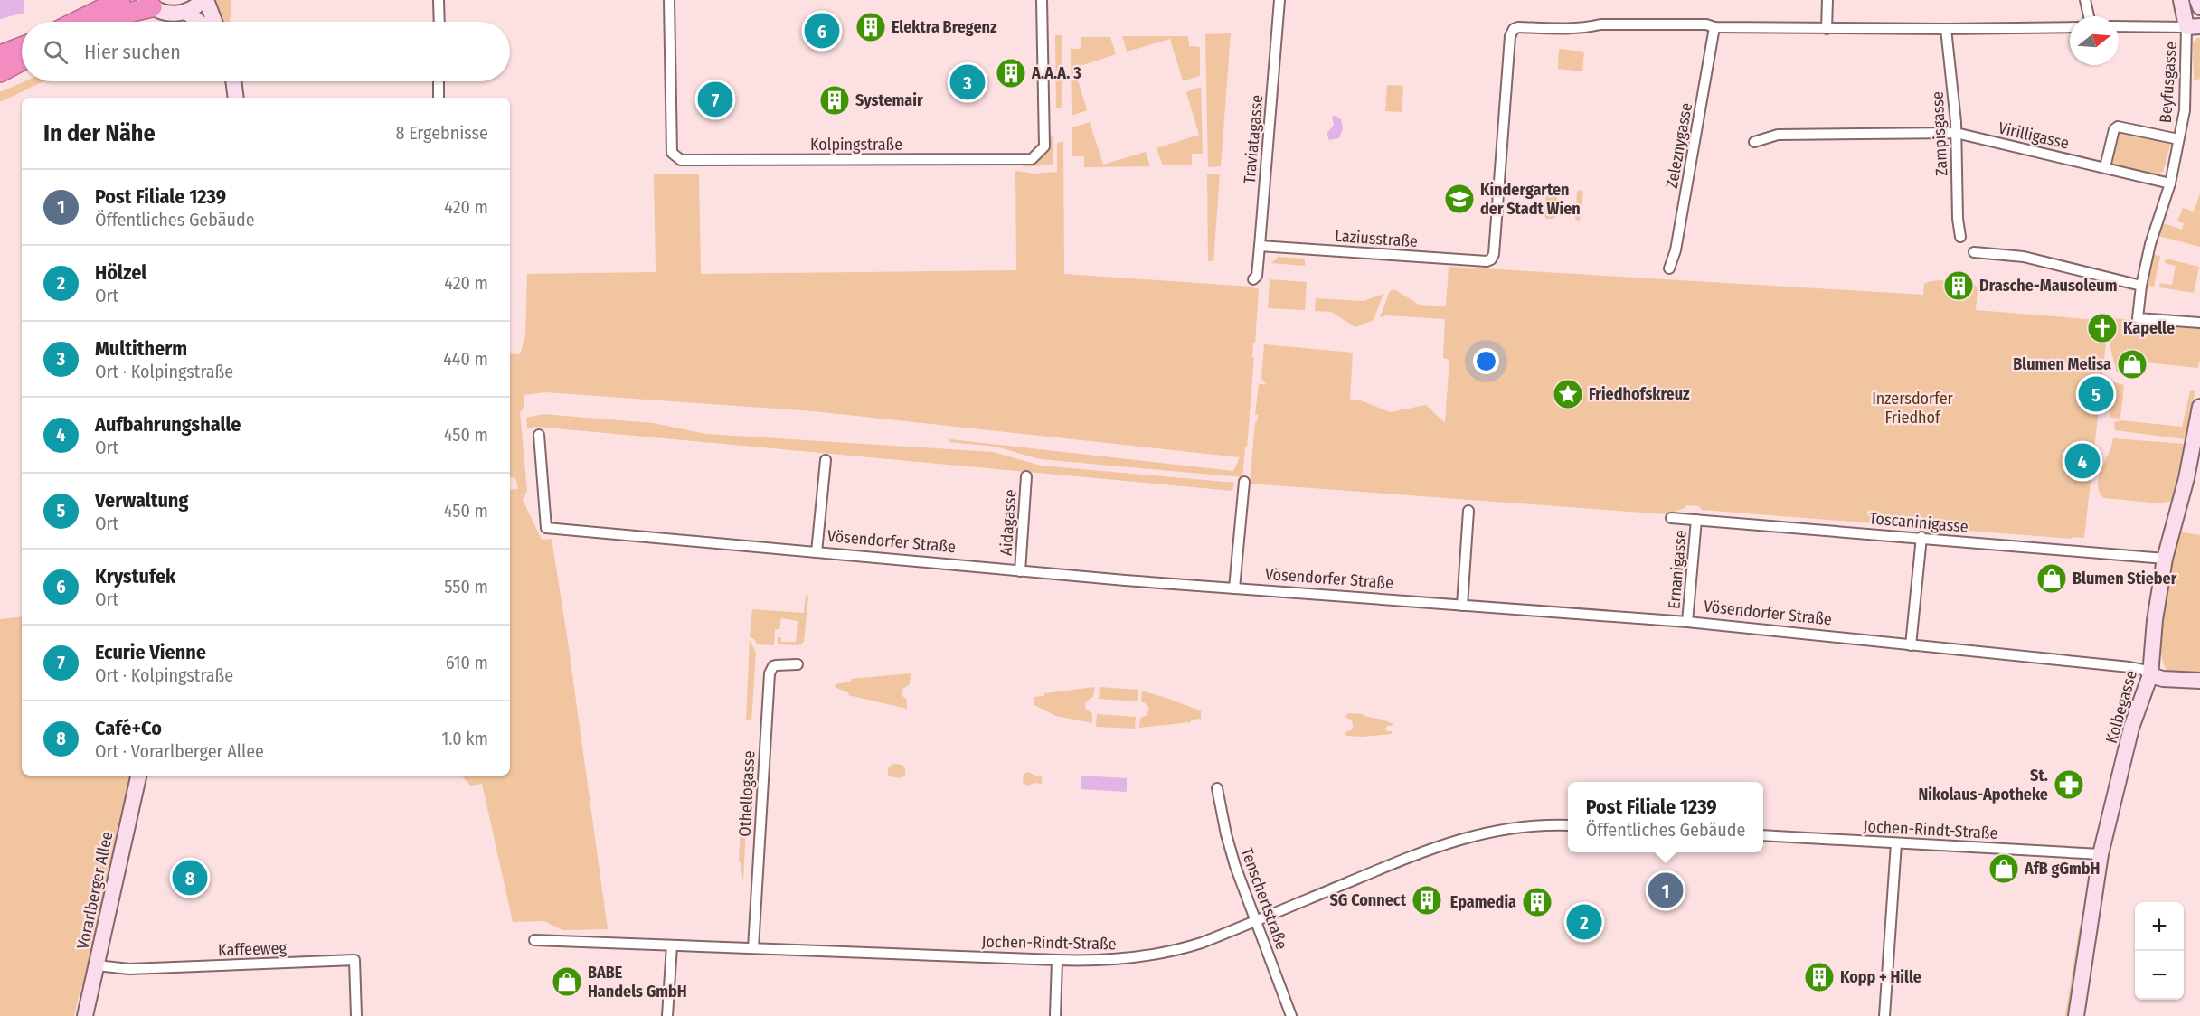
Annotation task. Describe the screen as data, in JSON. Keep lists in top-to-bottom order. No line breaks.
{"streets":{"main road":["Vösendorfer Straße","Kolbegasse","Vorarlberger Allee"],"street":["Beyfusgasse","Zampisgasse","Virilligasse","Traviatagasse","Kolpingstraße","Zeleznygasse","Laziusstraße","Aidagasse","Toscaninigasse","Ernanigasse","Othellogasse","Jochen-Rindt-Straße","Tenschertstraße","Kaffeeweg"]},"crossings":[["Beyfusgasse","Virilligasse"],["Zampisgasse","Virilligasse"],["Traviatagasse","Laziusstraße"],["Zeleznygasse","Laziusstraße"],["Aidagasse","Vösendorfer Straße"],["Toscaninigasse","Ernanigasse"],["Toscaninigasse","Kolbegasse"],["Vösendorfer Straße","Ernanigasse"],["Vösendorfer Straße","Kolbegasse"],["Kolbegasse","Jochen-Rindt-Straße"],["Othellogasse","Jochen-Rindt-Straße"],["Jochen-Rindt-Straße","Tenschertstraße"],["Vorarlberger Allee","Kaffeeweg"]],"parks":["Inzersdorfer Friedhof"],"places":{"building":["Elektra Bregenz","A.A.A. 3","Systemair","Drasche-Mausoleum","SG Connect","Epamedia","Kopp + Hille"],"school or university":["Kindergarten der Stadt Wien"],"church":["Kapelle"],"shop":["Blumen Melisa","Blumen Stieber","AfB gGmbH","BABE Handels GmbH"],"place":["Friedhofskreuz"],"pharmacy":["St. Nikolaus-Apotheke"]},"north":"right","page":{"pins":["6","3","7","5","4","8","1","2"],"search":"Hier suchen","heading":["In der Nähe","8 Ergebnisse"],"list":[{"mark":"1","name":"Post Filiale 1239","note":"Öffentliches Gebäude","value":"420 m"},{"mark":"2","name":"Hölzel","note":"Ort","value":"420 m"},{"mark":"3","name":"Multitherm","note":"Ort · Kolpingstraße","value":"440 m"},{"mark":"4","name":"Aufbahrungshalle","note":"Ort","value":"450 m"},{"mark":"5","name":"Verwaltung","note":"Ort","value":"450 m"},{"mark":"6","name":"Krystufek","note":"Ort","value":"550 m"},{"mark":"7","name":"Ecurie Vienne","note":"Ort · Kolpingstraße","value":"610 m"},{"mark":"8","name":"Café+Co","note":"Ort · Vorarlberger Allee","value":"1.0 km"}],"popup":["Post Filiale 1239","Öffentliches Gebäude"],"map_buttons":["+","−"]}}
